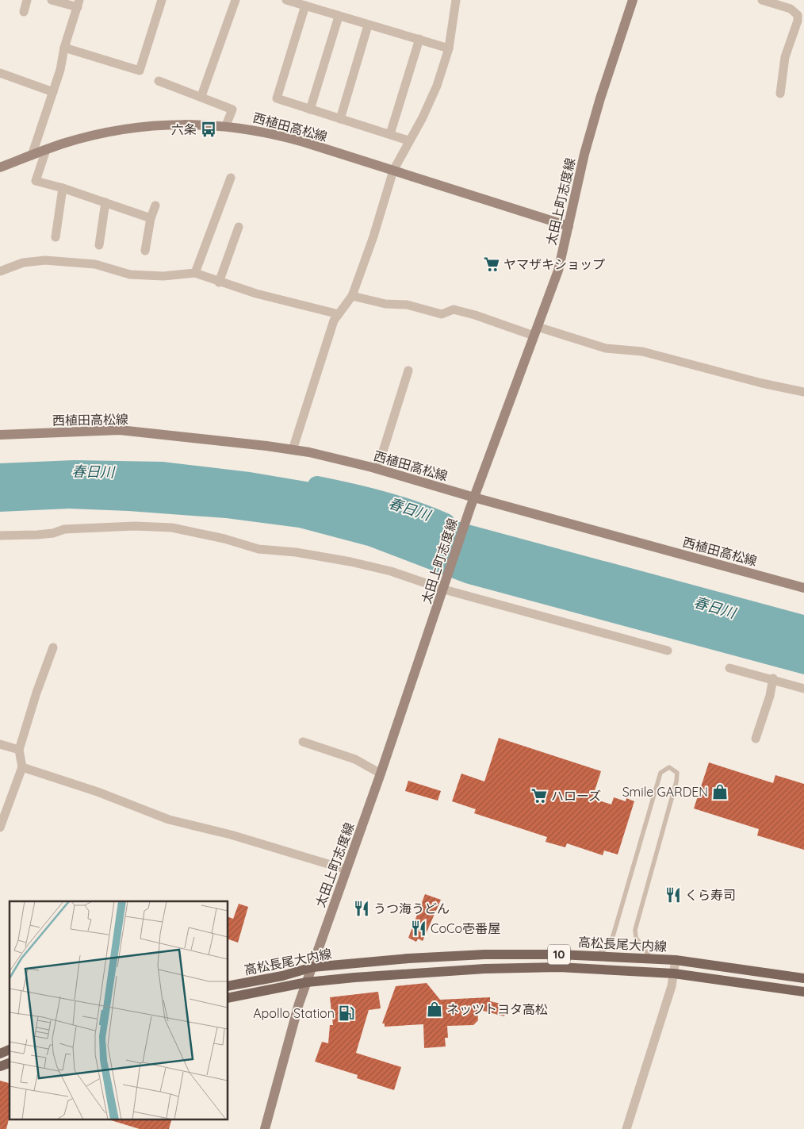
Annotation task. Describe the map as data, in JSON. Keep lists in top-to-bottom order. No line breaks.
{"streets":{"main road":["西植田高松線","太田上町志度線","高松長尾大内線","10"]},"crossings":[["西植田高松線","太田上町志度線"],["太田上町志度線","高松長尾大内線"]],"water":["春日川"],"places":{"bus stop":["六条"],"supermarket":["ヤマザキショップ","ハローズ"],"shop":["Smile GARDEN","ネッツトヨタ高松"],"restaurant":["くら寿司","うつ海うどん","CoCo壱番屋"],"fuel station":["Apollo Station"]}}
